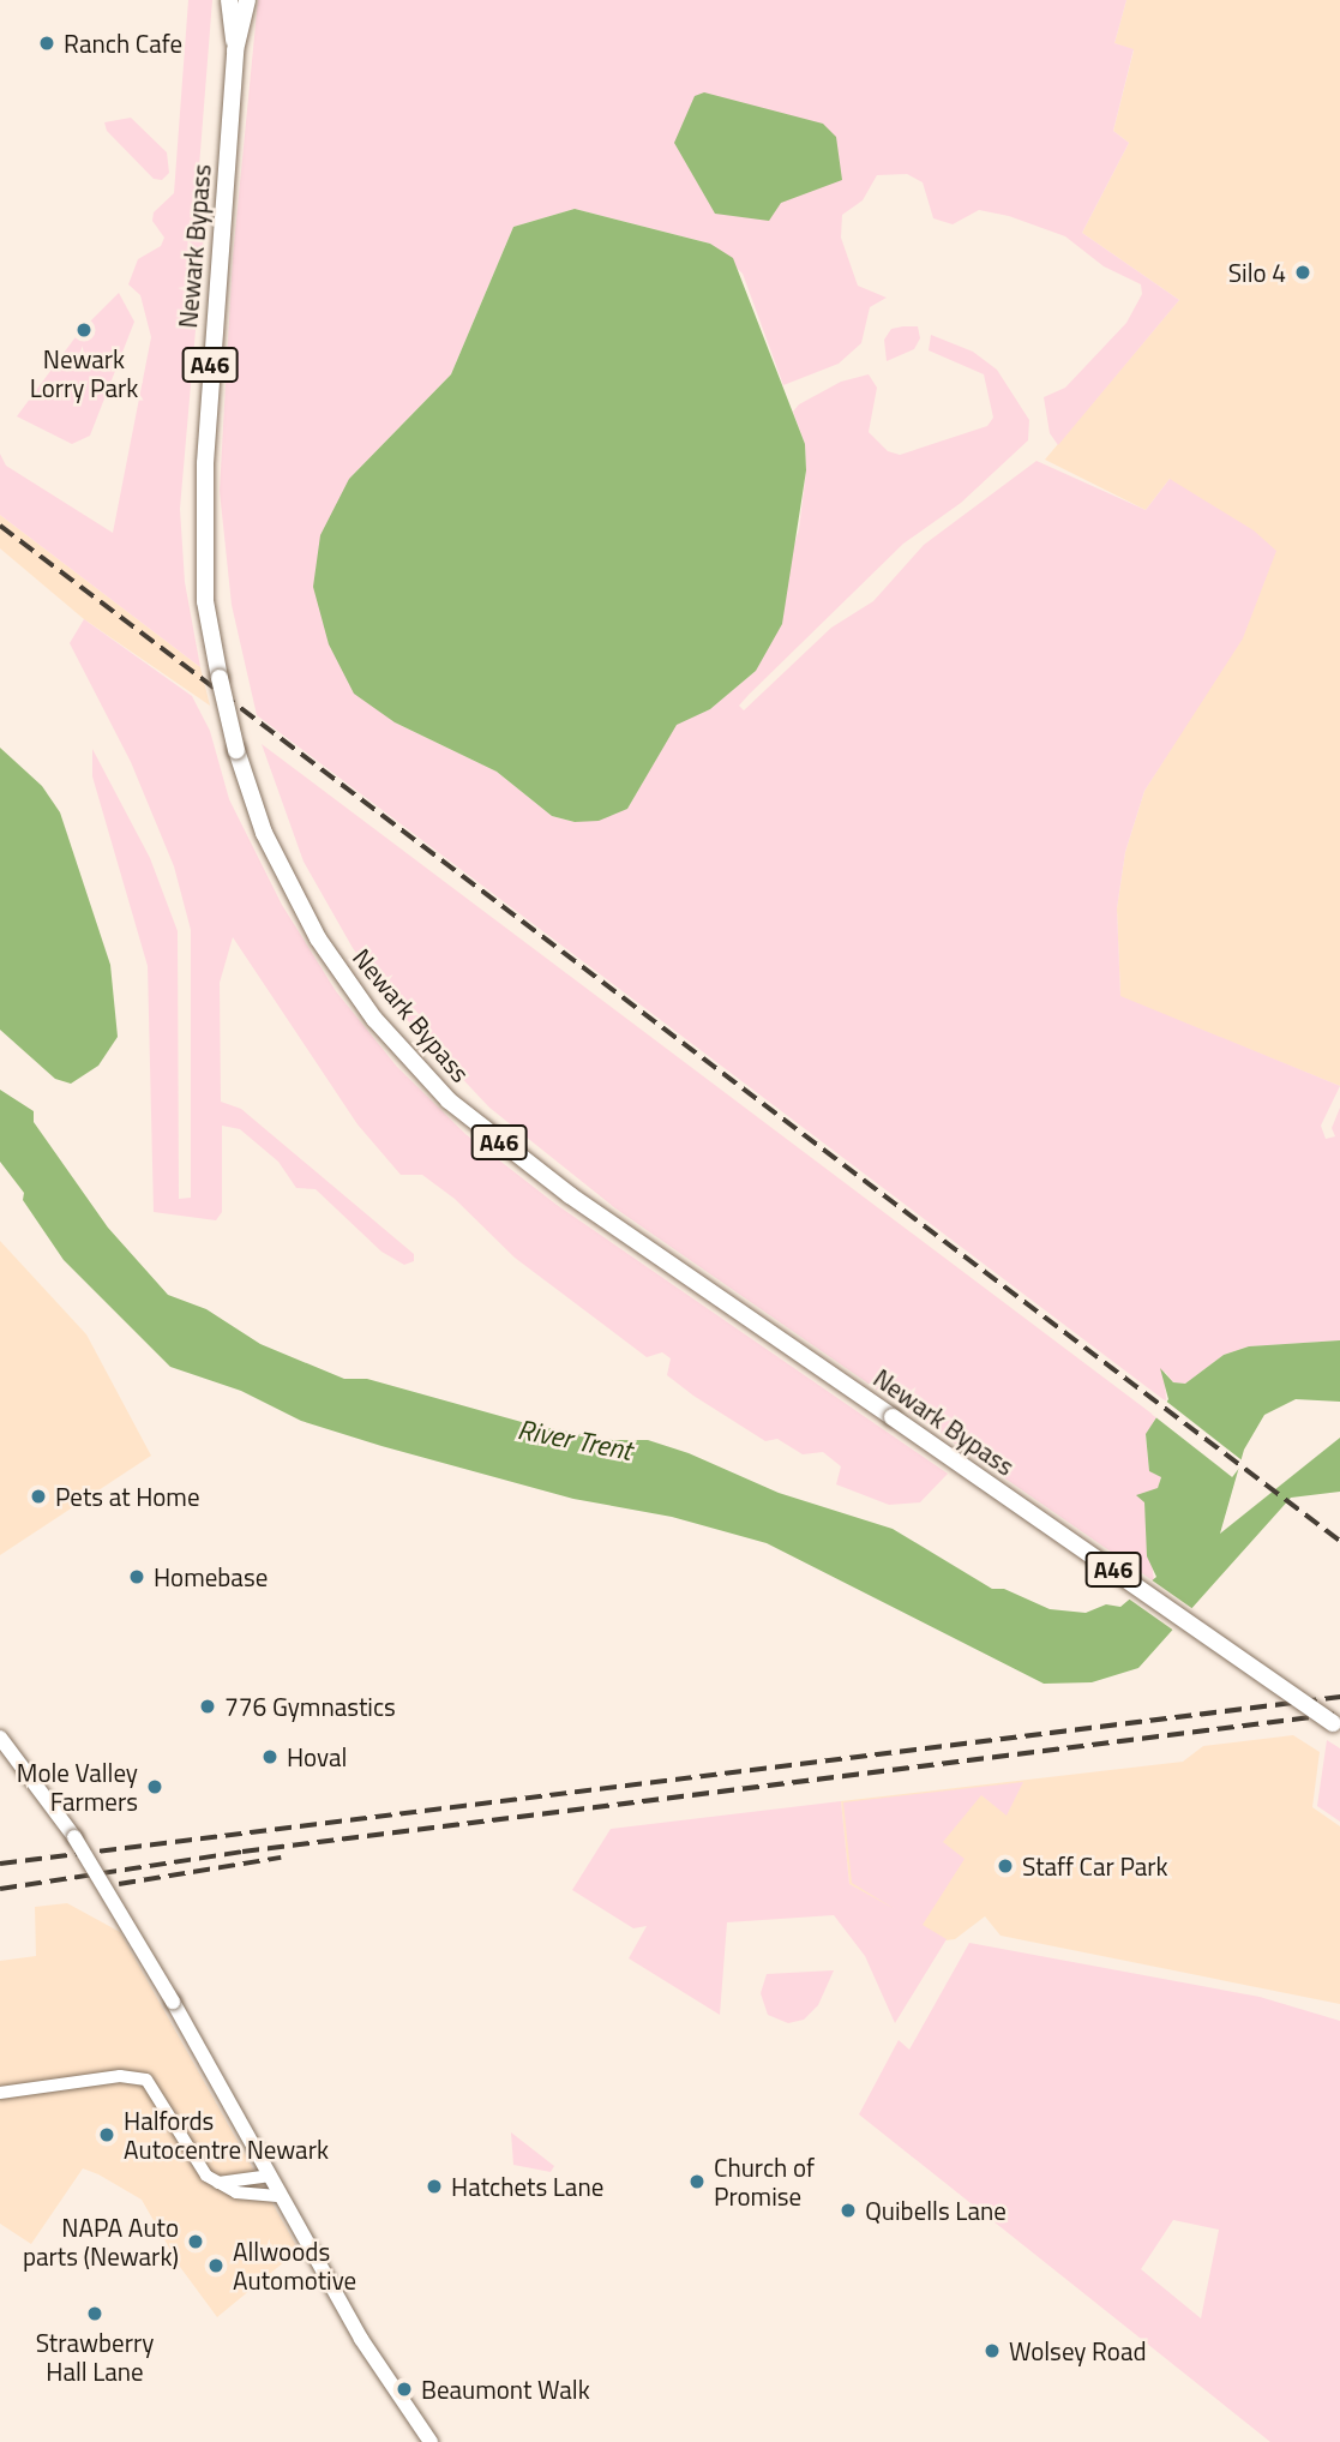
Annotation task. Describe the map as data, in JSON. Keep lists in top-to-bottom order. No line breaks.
{"streets":{"highway":["Newark Bypass","A46"]},"water":["River Trent"],"places":["Ranch Cafe","Silo 4","Newark Lorry Park","Pets at Home","Homebase","776 Gymnastics","Hoval","Mole Valley Farmers","Staff Car Park","Halfords Autocentre Newark","Church of Promise","Hatchets Lane","Quibells Lane","NAPA Auto parts (Newark)","Allwoods Automotive","Strawberry Hall Lane","Wolsey Road","Beaumont Walk"]}
